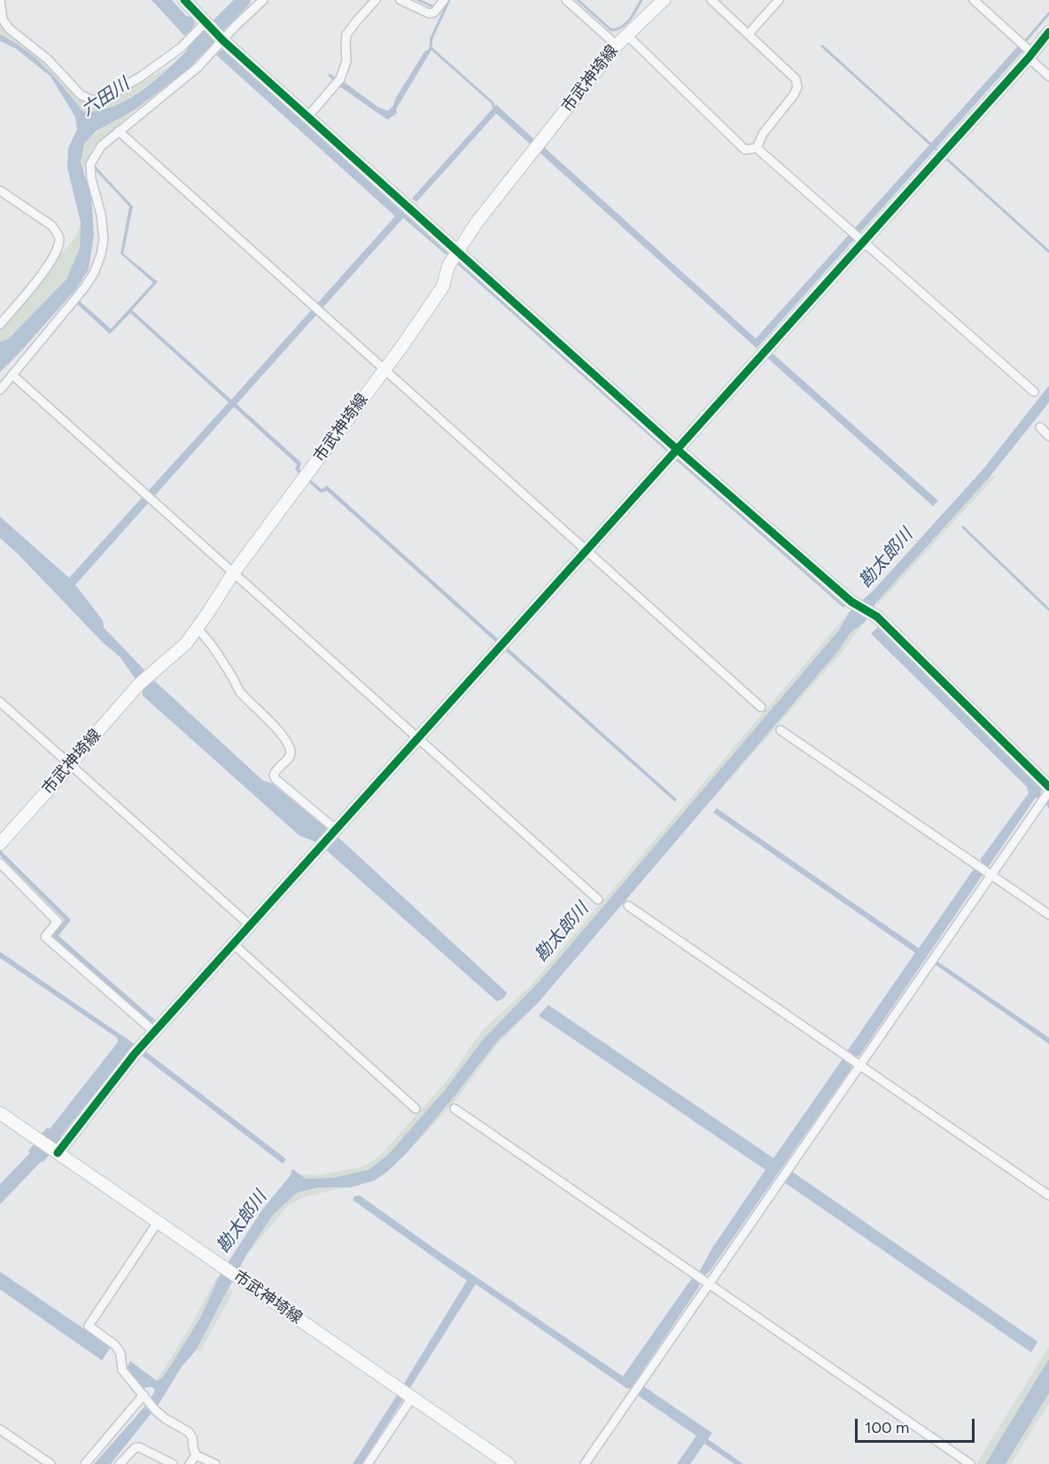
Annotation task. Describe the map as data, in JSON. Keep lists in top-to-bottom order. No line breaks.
{"streets":{"street":["市武神埼線"]},"water":["六田川","勘太郎川"],"scale_bar":"100 m"}
